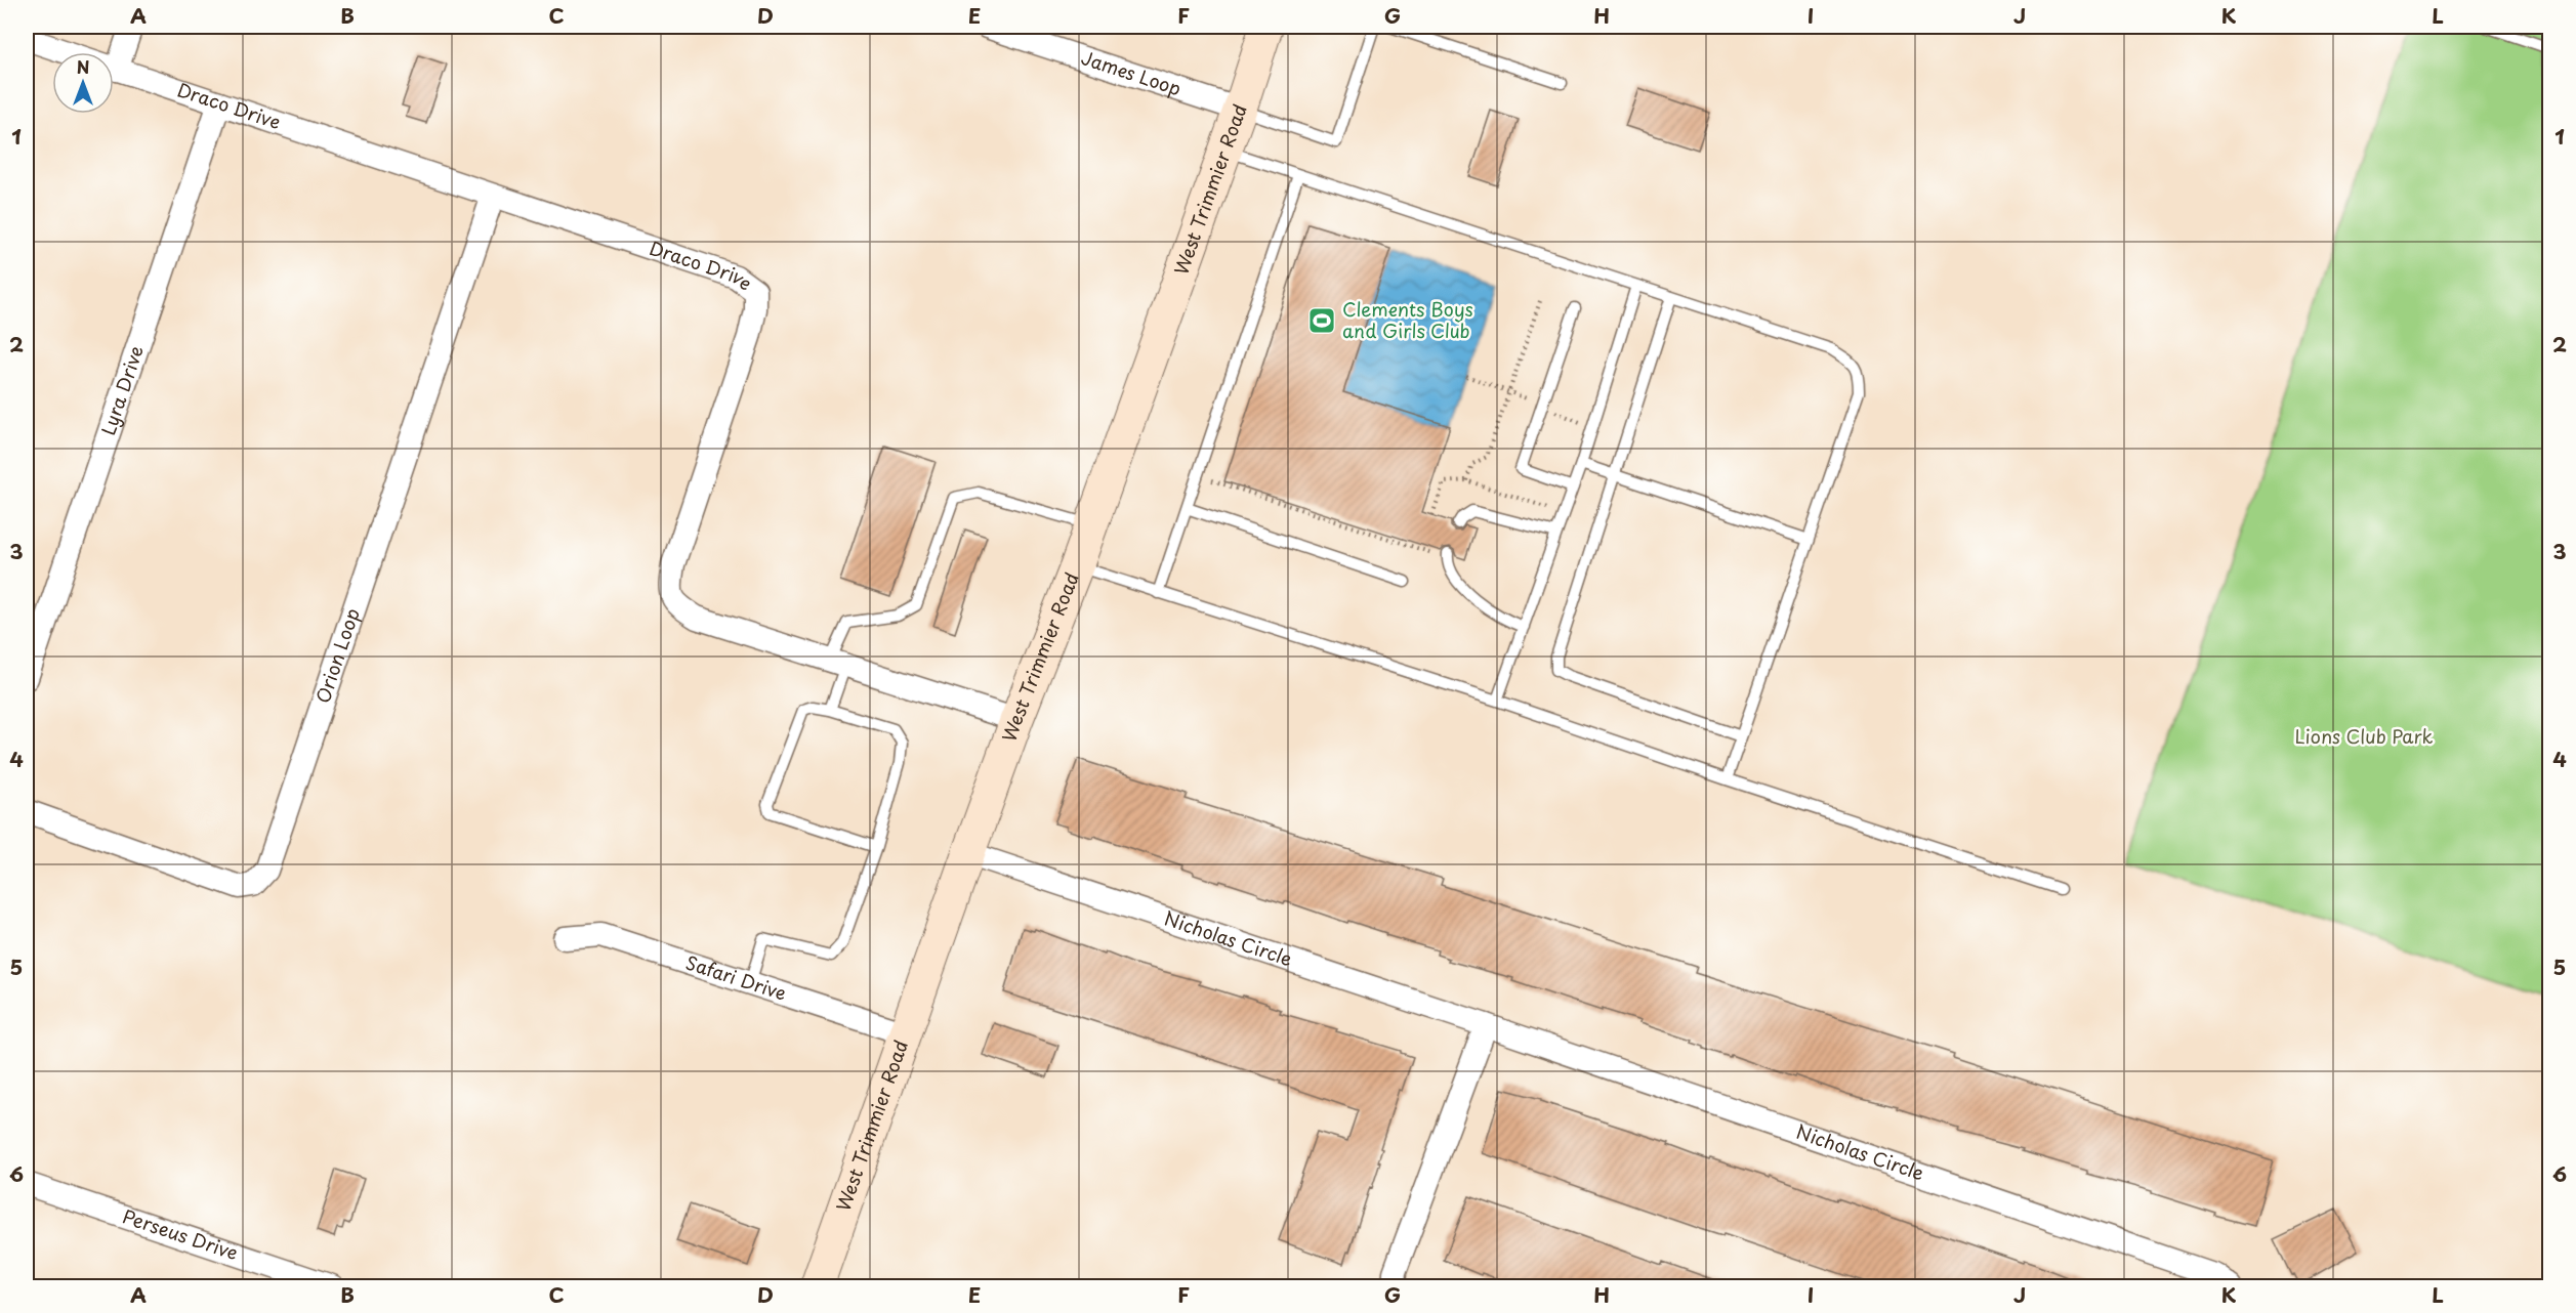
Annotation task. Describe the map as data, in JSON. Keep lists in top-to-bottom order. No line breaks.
{"streets":{"main road":["West Trimmier Road"],"street":["James Loop","Draco Drive","Lyra Drive","Orion Loop","Nicholas Circle","Safari Drive","Perseus Drive"]},"crossings":[["James Loop","West Trimmier Road"],["Draco Drive","West Trimmier Road"],["Draco Drive","Lyra Drive"],["Draco Drive","Orion Loop"],["West Trimmier Road","Nicholas Circle"],["West Trimmier Road","Safari Drive"]],"parks":["Lions Club Park"],"places":{"sports":["Clements Boys and Girls Club"]},"north":"top","grid":{"columns":["A","B","C","D","E","F","G","H","I","J","K","L"],"rows":["1","2","3","4","5","6"]}}
